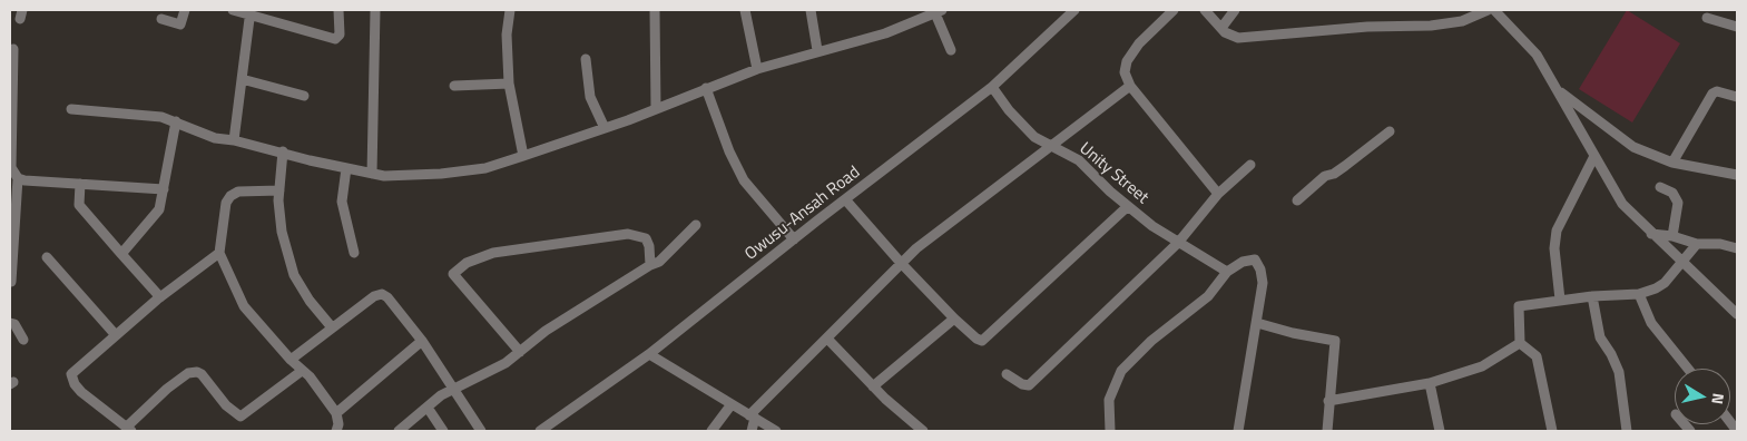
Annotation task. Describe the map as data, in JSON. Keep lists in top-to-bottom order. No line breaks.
{"streets":{"street":["Unity Street","Owusu-Ansah Road"]},"crossings":[["Unity Street","Owusu-Ansah Road"]],"north":"right"}
